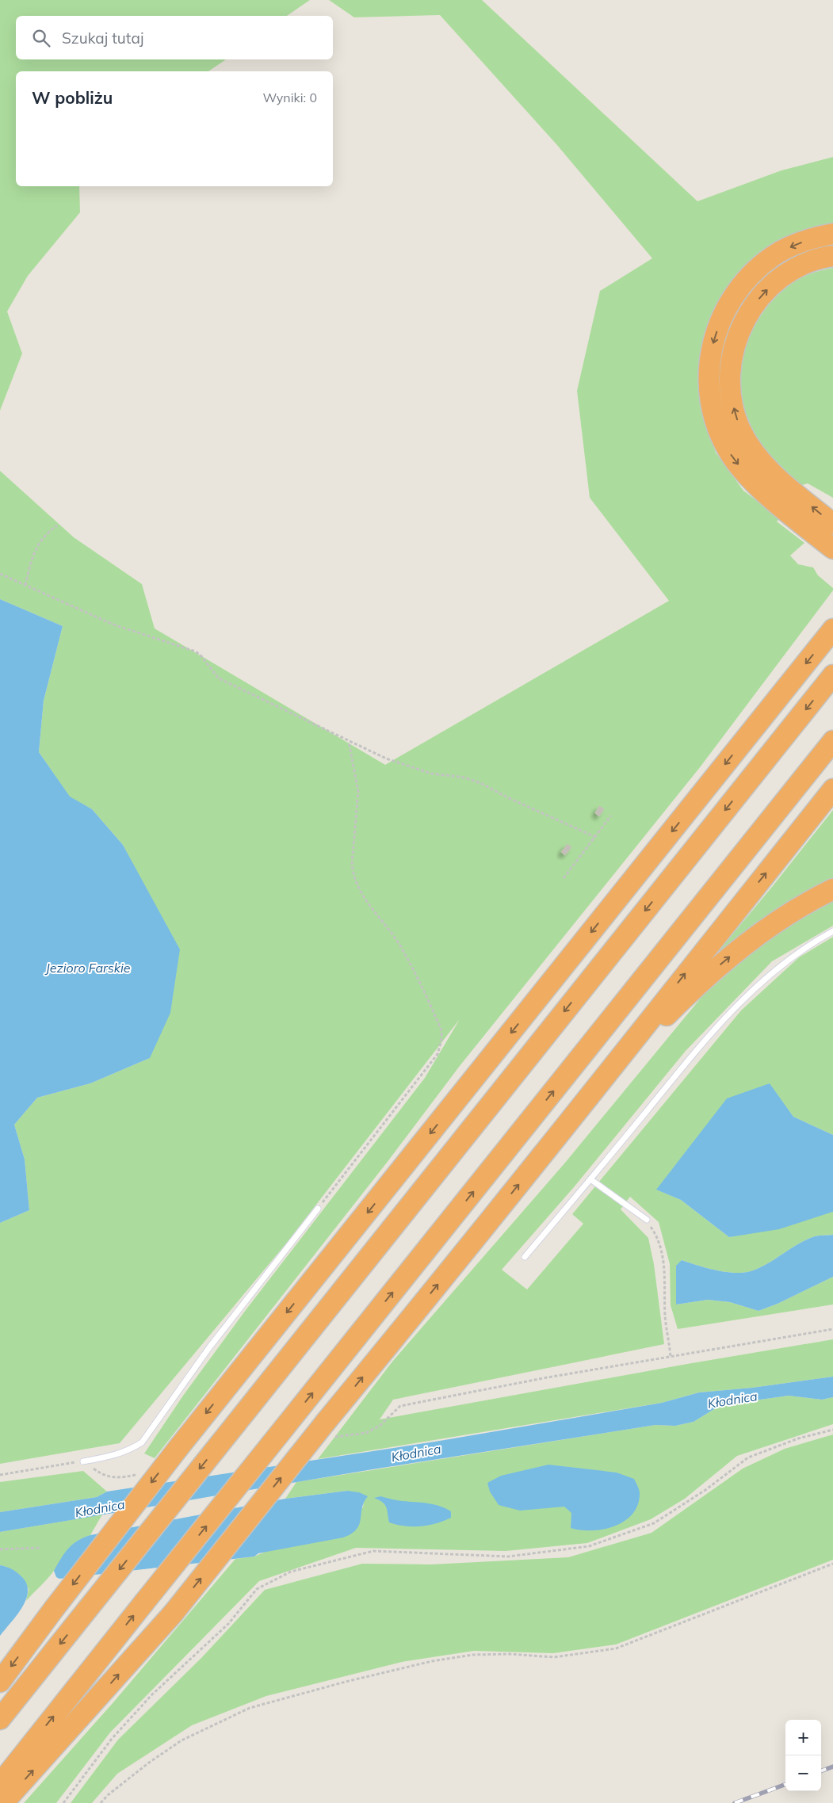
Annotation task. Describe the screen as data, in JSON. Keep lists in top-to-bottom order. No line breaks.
{"water":["Jezioro Farskie","Kłodnica"],"page":{"search":"Szukaj tutaj","heading":["W pobliżu","Wyniki: 0"],"map_buttons":["+","−"]}}
